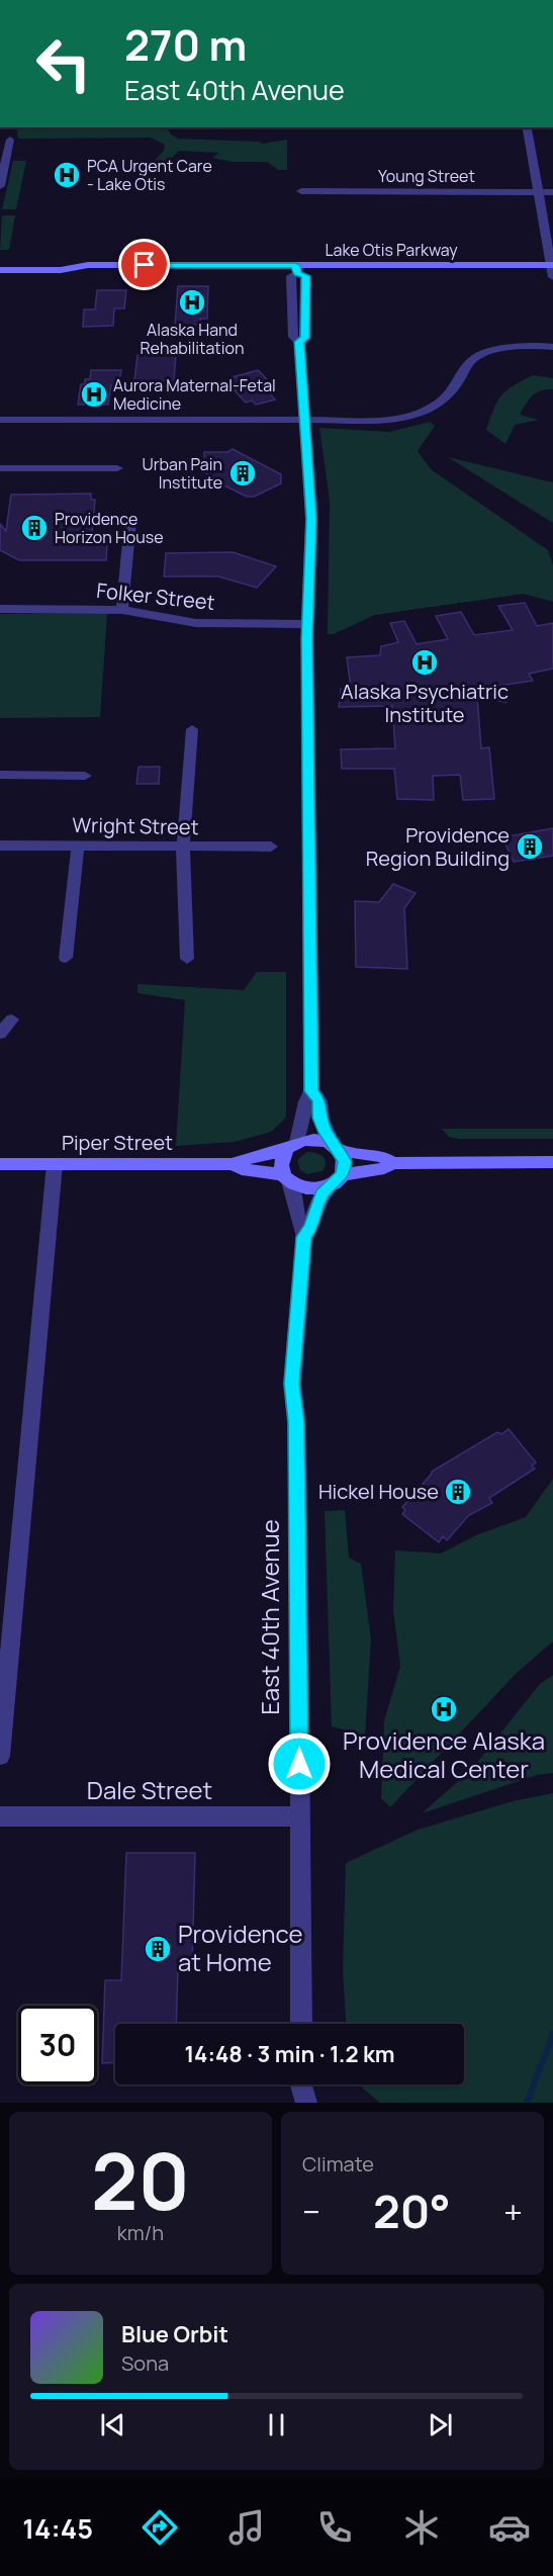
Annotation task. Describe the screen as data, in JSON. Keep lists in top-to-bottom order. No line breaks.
{"streets":{"main road":["Lake Otis Parkway","Piper Street"],"street":["Young Street","Folker Street","Wright Street","East 40th Avenue","Dale Street"]},"crossings":[["Piper Street","East 40th Avenue"],["East 40th Avenue","Dale Street"]],"places":{"hospital":["PCA Urgent Care - Lake Otis","Alaska Hand Rehabilitation","Aurora Maternal-Fetal Medicine","Alaska Psychiatric Institute","Providence Alaska Medical Center"],"building":["Urban Pain Institute","Providence Horizon House","Providence Region Building","Hickel House","Providence at Home"]},"page":{"turn":["270 m","East 40th Avenue"],"limit":"30","trip":"14:48 · 3 min · 1.2 km","tile":[["20","km/h"],"Climate"],"heat":["−","20°","+"],"song":["Blue Orbit","Sona"],"tabs":"14:45"}}
